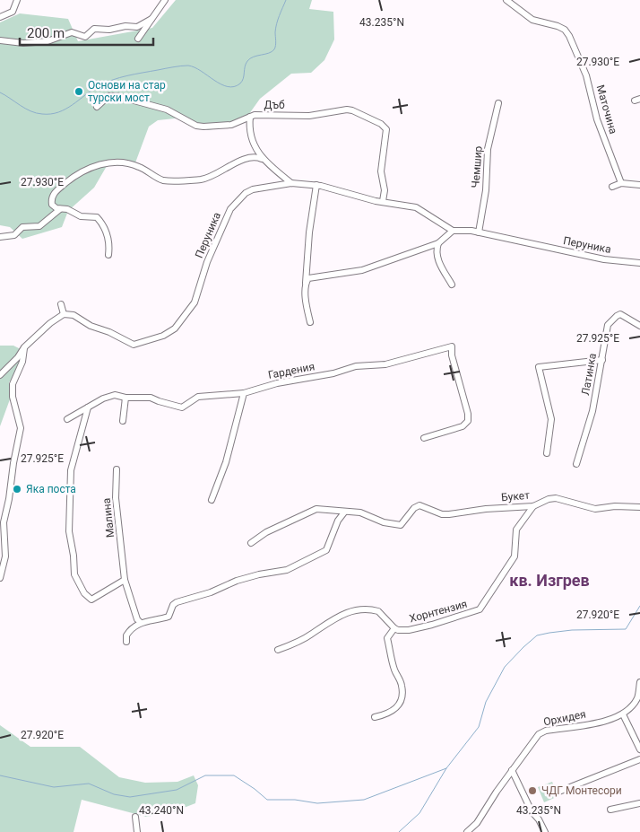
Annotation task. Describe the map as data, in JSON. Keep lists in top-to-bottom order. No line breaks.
{"streets":{"street":["Дъб","Маточина","Чемшир","Перуника","Гардения","Латинка","Букет","Малина","Хорнтензия","Орхидея"]},"crossings":[["Дъб","Перуника"],["Чемшир","Перуника"],["Букет","Хорнтензия"]],"districts":["кв. Изгрев"],"places":["Основи на стар турски мост","Яка поста","ЧДГ Монтесори"],"scale_bar":"200 m","coordinates":["43.235°N","27.930°E","27.925°E","27.920°E","43.240°N"]}
